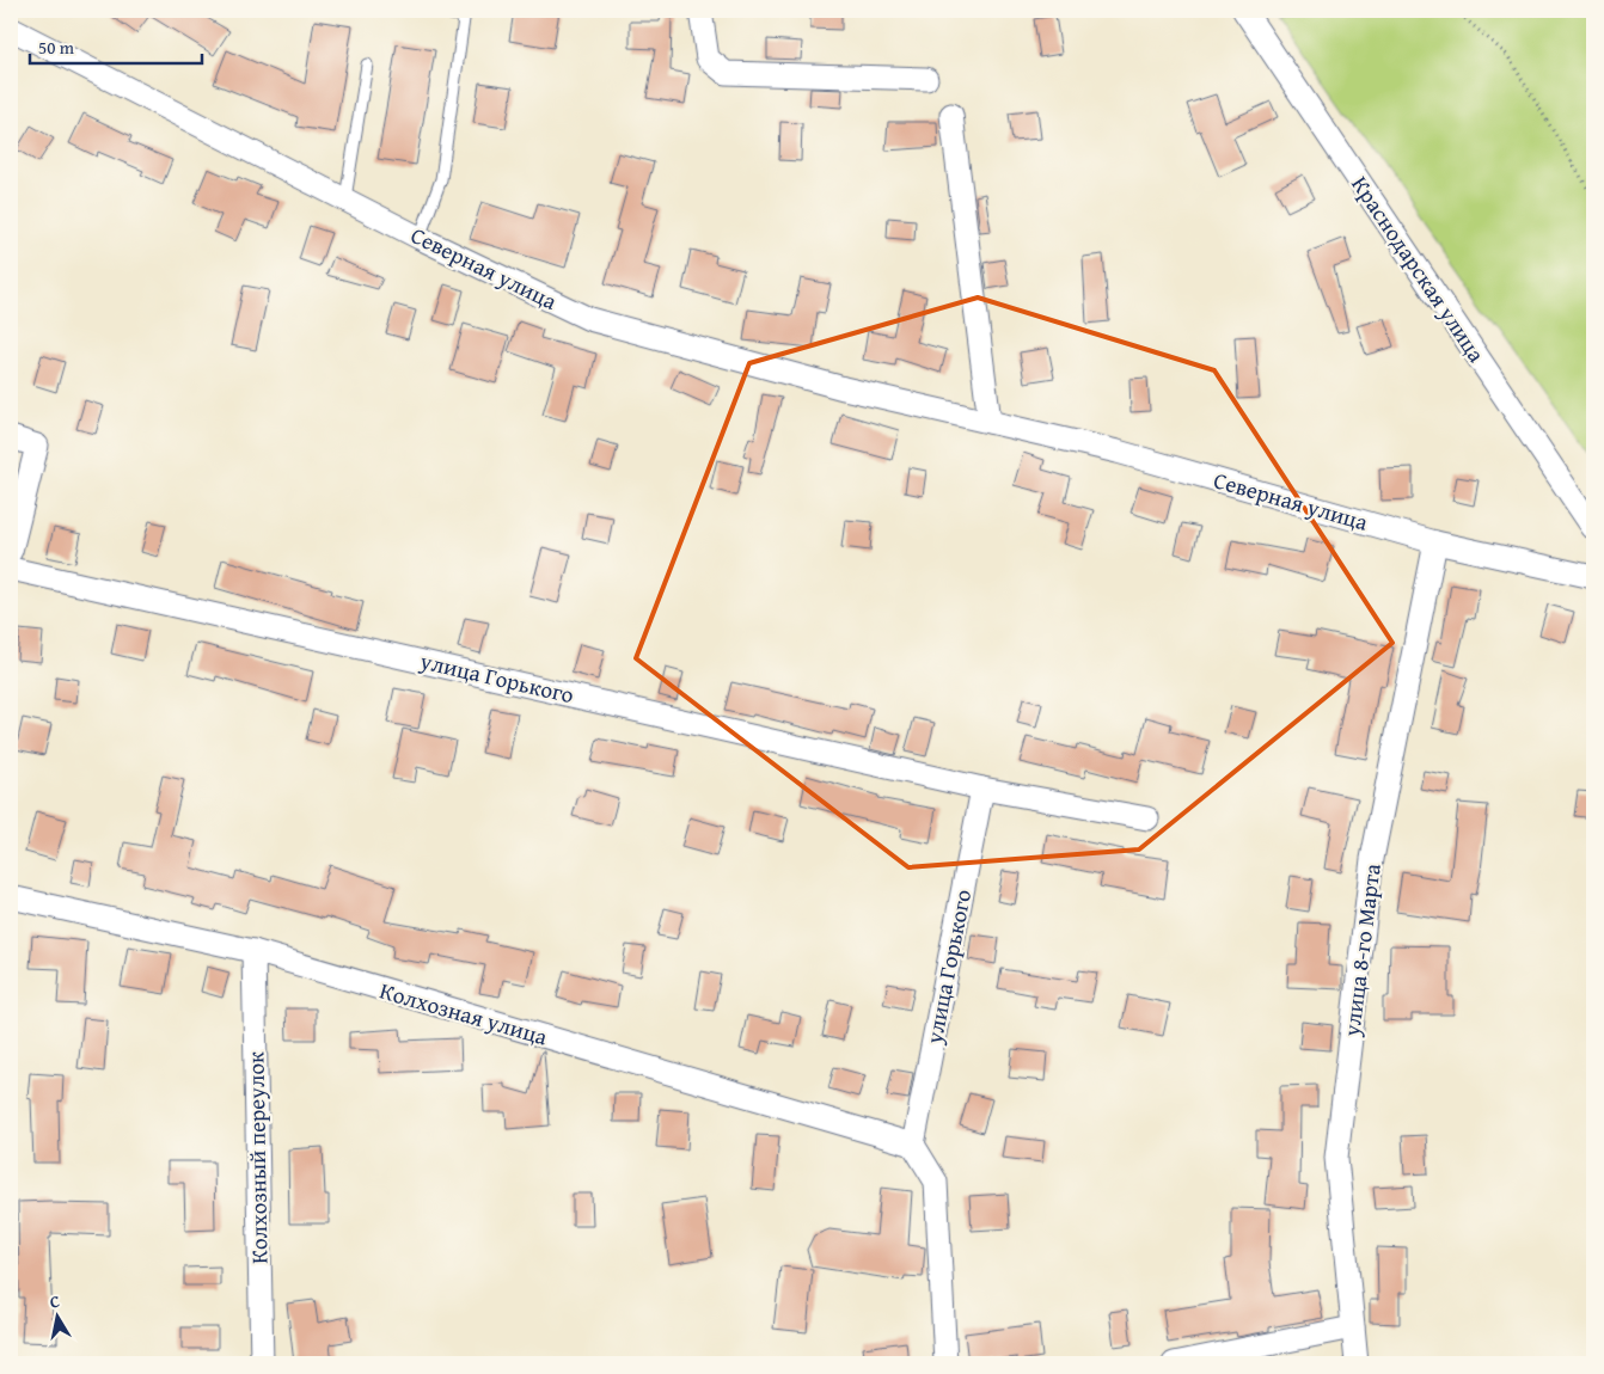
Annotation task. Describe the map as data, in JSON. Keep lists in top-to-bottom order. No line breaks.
{"streets":{"street":["Северная улица","Краснодарская улица","улица Горького","улица 8-го Марта","Колхозная улица","Колхозный переулок"]},"crossings":[["Северная улица","улица 8-го Марта"],["улица Горького","Колхозная улица"],["Колхозная улица","Колхозный переулок"]],"scale_bar":"50 m","north":"top"}
